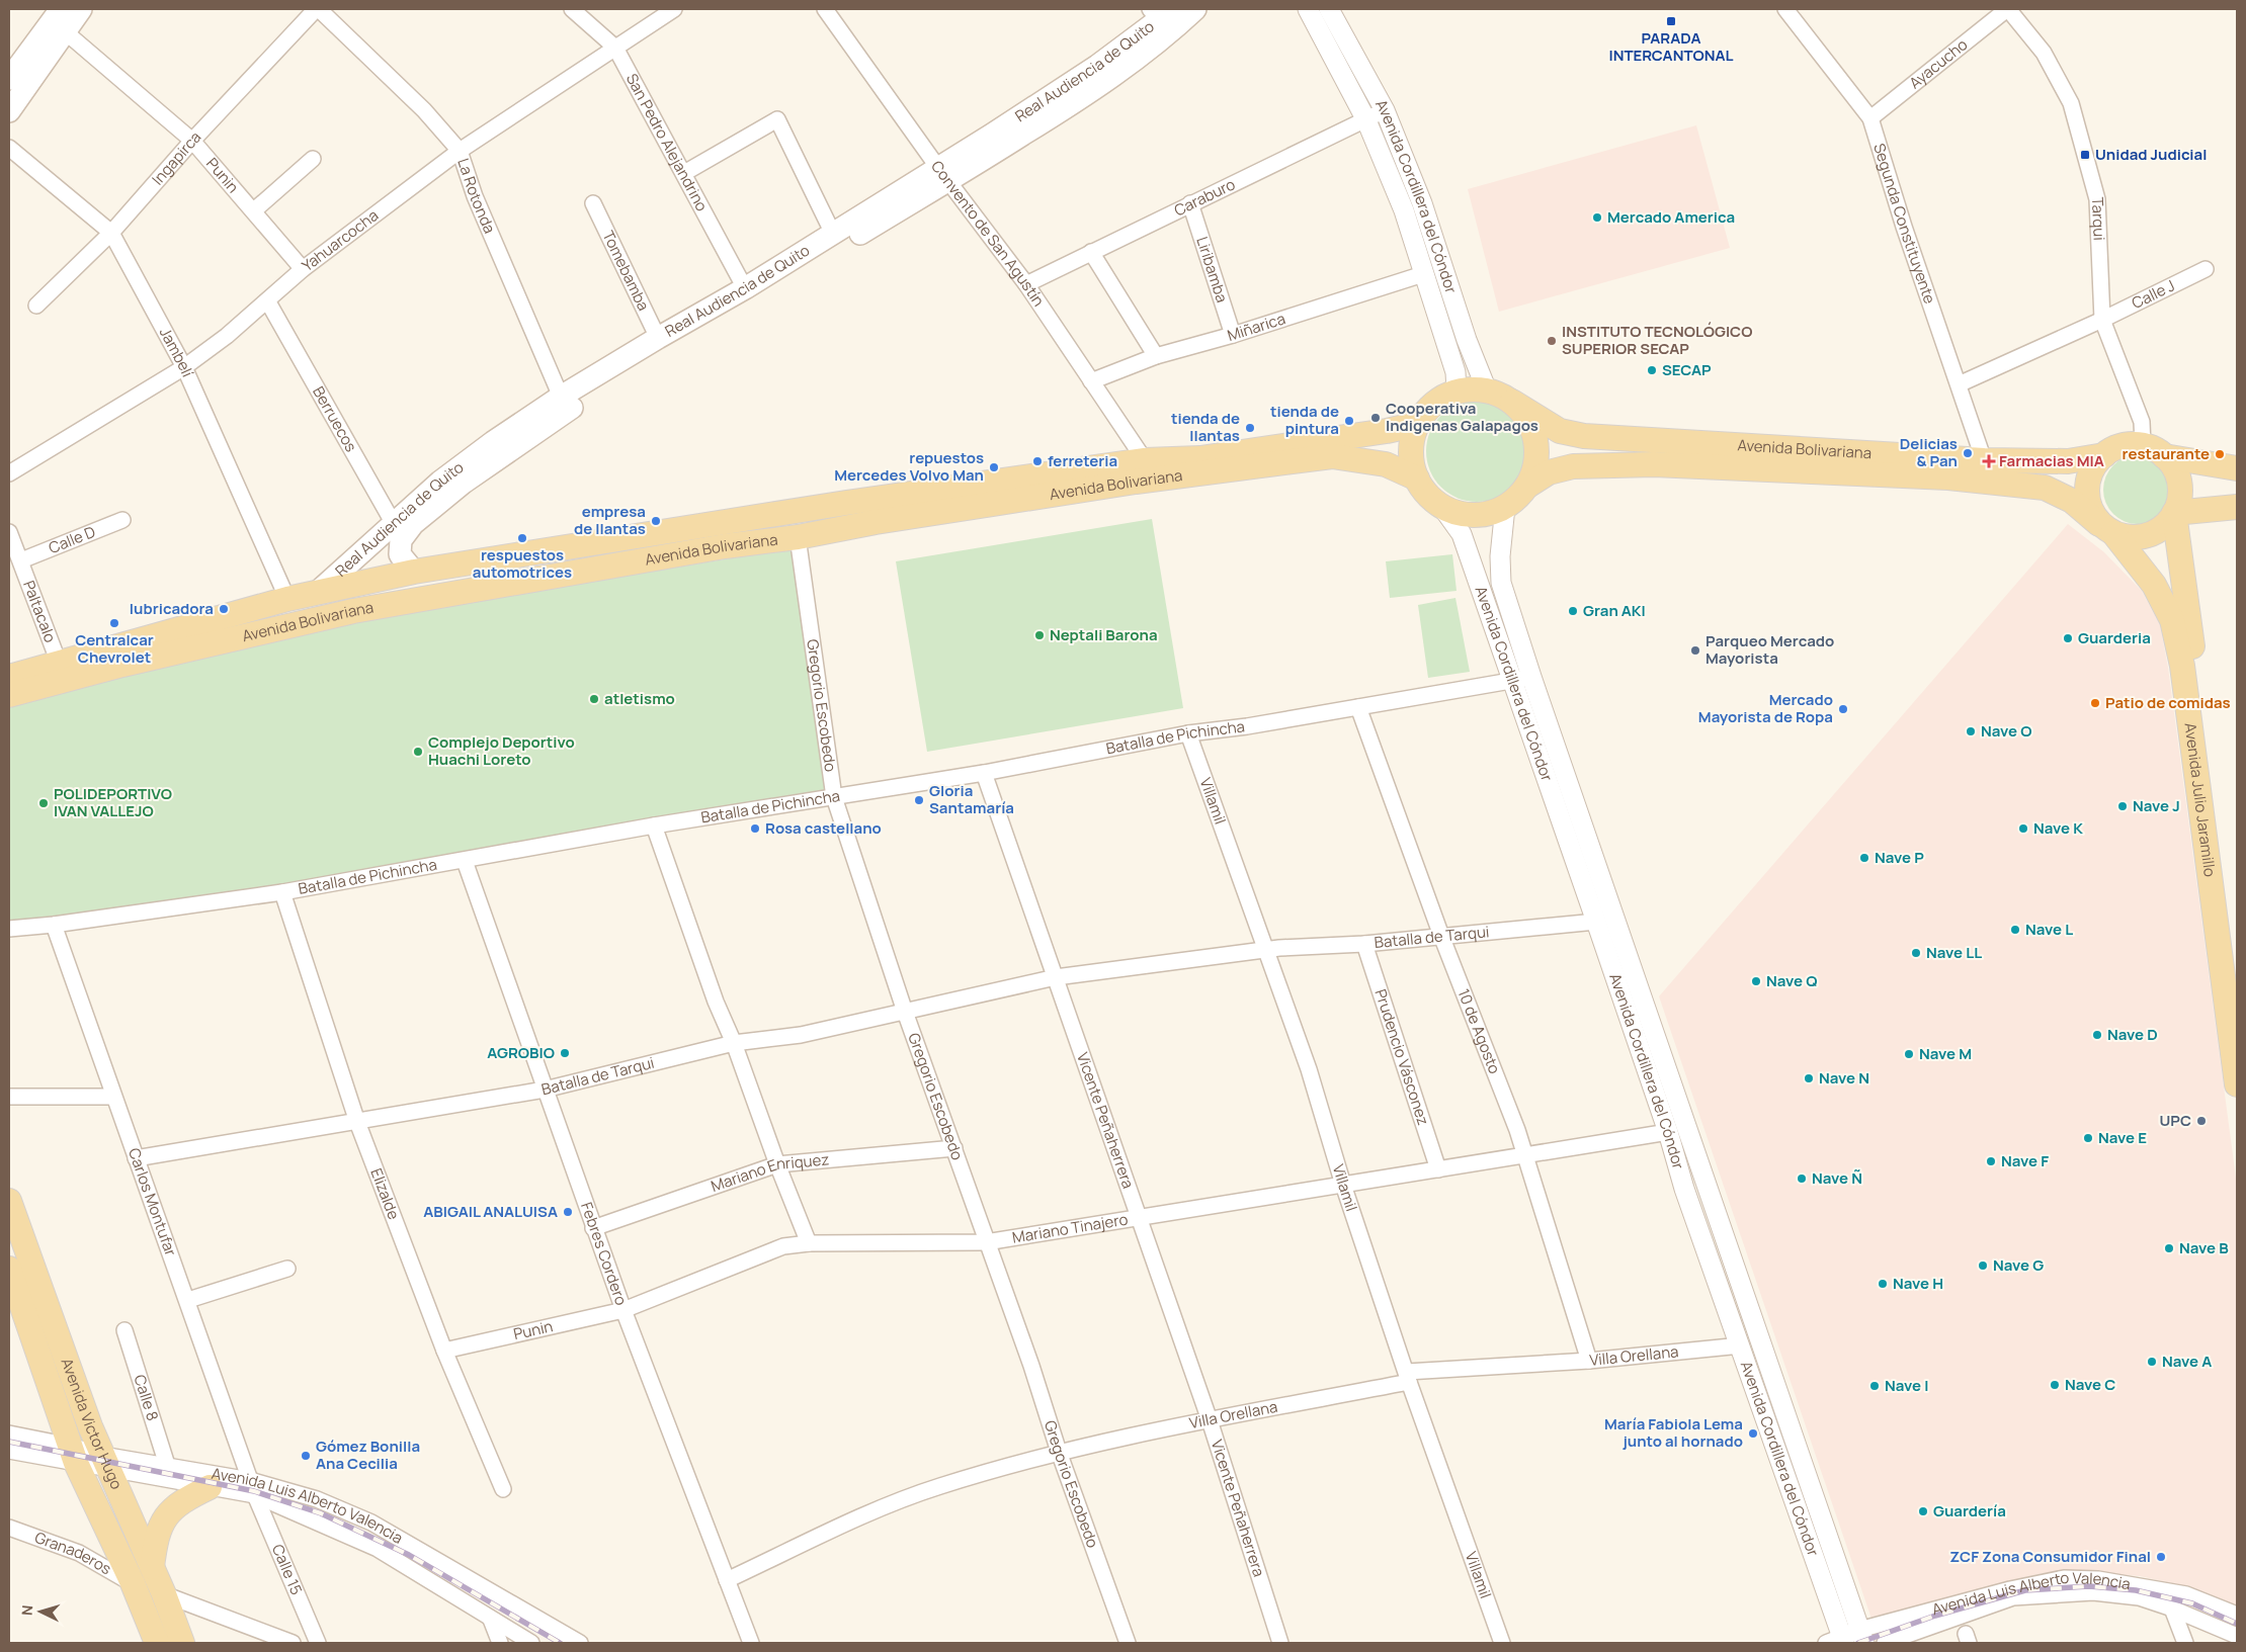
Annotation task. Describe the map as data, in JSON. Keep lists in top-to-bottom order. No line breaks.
{"streets":{"main road":["Real Audiencia de Quito","Avenida Bolivariana","Avenida Julio Jaramillo","Avenida Victor Hugo"],"street":["Ayacucho","San Pedro Alejandrino","Ingapirca","Punin","La Rotonda","Caraburo","Avenida Cordillera del Cóndor","Tarqui","Segunda Constituyente","Convento de San Agustín","Yahuarcocha","Liribamba","Tomebamba","Calle J","Miñarica","Jambelí","Berruecos","Calle D","Paltacalo","Gregorio Escobedo","Batalla de Pichincha","Villamil","Batalla de Tarqui","10 de Agosto","Prudencio Vásconez","Vicente Peñaherrera","Mariano Enriquez","Elizalde","Carlos Montufar","Mariano Tinajero","Febres Cordero","Villa Orellana","Calle 8","Avenida Luis Alberto Valencia","Granaderos","Calle 15"]},"crossings":[["Ayacucho","Tarqui"],["Ayacucho","Segunda Constituyente"],["Real Audiencia de Quito","San Pedro Alejandrino"],["Real Audiencia de Quito","La Rotonda"],["Real Audiencia de Quito","Convento de San Agustín"],["Real Audiencia de Quito","Tomebamba"],["Real Audiencia de Quito","Berruecos"],["Real Audiencia de Quito","Avenida Bolivariana"],["San Pedro Alejandrino","Yahuarcocha"],["Ingapirca","Punin"],["Ingapirca","La Rotonda"],["Ingapirca","Jambelí"],["Punin","Yahuarcocha"],["Punin","Elizalde"],["Punin","Mariano Tinajero"],["Punin","Febres Cordero"],["La Rotonda","Yahuarcocha"],["Caraburo","Avenida Cordillera del Cóndor"],["Caraburo","Convento de San Agustín"],["Caraburo","Liribamba"],["Avenida Cordillera del Cóndor","Miñarica"],["Avenida Cordillera del Cóndor","Avenida Bolivariana"],["Avenida Cordillera del Cóndor","Batalla de Pichincha"],["Avenida Cordillera del Cóndor","Batalla de Tarqui"],["Avenida Cordillera del Cóndor","Mariano Tinajero"],["Avenida Cordillera del Cóndor","Villa Orellana"],["Avenida Cordillera del Cóndor","Avenida Luis Alberto Valencia"],["Tarqui","Calle J"],["Tarqui","Avenida Bolivariana"],["Tarqui","Avenida Julio Jaramillo"],["Segunda Constituyente","Calle J"],["Segunda Constituyente","Avenida Bolivariana"],["Convento de San Agustín","Miñarica"],["Convento de San Agustín","Avenida Bolivariana"],["Yahuarcocha","Jambelí"],["Yahuarcocha","Berruecos"],["Liribamba","Miñarica"],["Jambelí","Avenida Bolivariana"],["Avenida Bolivariana","Paltacalo"],["Avenida Bolivariana","Gregorio Escobedo"],["Avenida Bolivariana","Avenida Julio Jaramillo"],["Calle D","Paltacalo"],["Gregorio Escobedo","Batalla de Pichincha"],["Gregorio Escobedo","Batalla de Tarqui"],["Gregorio Escobedo","Mariano Enriquez"],["Gregorio Escobedo","Mariano Tinajero"],["Gregorio Escobedo","Villa Orellana"],["Batalla de Pichincha","Villamil"],["Batalla de Pichincha","10 de Agosto"],["Batalla de Pichincha","Vicente Peñaherrera"],["Batalla de Pichincha","Elizalde"],["Batalla de Pichincha","Carlos Montufar"],["Batalla de Pichincha","Febres Cordero"],["Villamil","Batalla de Tarqui"],["Villamil","Mariano Tinajero"],["Villamil","Villa Orellana"],["Batalla de Tarqui","10 de Agosto"],["Batalla de Tarqui","Prudencio Vásconez"],["Batalla de Tarqui","Vicente Peñaherrera"],["Batalla de Tarqui","Elizalde"],["Batalla de Tarqui","Carlos Montufar"],["Batalla de Tarqui","Febres Cordero"],["10 de Agosto","Mariano Tinajero"],["10 de Agosto","Villa Orellana"],["Prudencio Vásconez","Mariano Tinajero"],["Vicente Peñaherrera","Mariano Tinajero"],["Vicente Peñaherrera","Villa Orellana"],["Mariano Enriquez","Febres Cordero"],["Carlos Montufar","Avenida Luis Alberto Valencia"],["Mariano Tinajero","Febres Cordero"],["Febres Cordero","Villa Orellana"],["Calle 8","Avenida Luis Alberto Valencia"],["Avenida Victor Hugo","Avenida Luis Alberto Valencia"],["Avenida Victor Hugo","Granaderos"],["Avenida Luis Alberto Valencia","Calle 15"]],"places":{"transit":["PARADA INTERCANTONAL","Unidad Judicial"],"other":["Mercado America","INSTITUTO TECNOLÓGICO SUPERIOR SECAP","SECAP","Cooperativa Indigenas Galapagos","tienda de pintura","tienda de llantas","Delicias & Pan","restaurante","ferreteria","repuestos Mercedes Volvo Man","empresa de llantas","respuestos automotrices","lubricadora","Gran AKI","Centralcar Chevrolet","Neptali Barona","Guarderia","Parqueo Mercado Mayorista","atletismo","Patio de comidas","Mercado Mayorista de Ropa","Nave O","Complejo Deportivo Huachi Loreto","Gloria Santamaría","POLIDEPORTIVO IVAN VALLEJO","Nave J","Rosa castellano","Nave K","Nave P","Nave L","Nave LL","Nave Q","Nave D","AGROBIO","Nave M","Nave N","UPC","Nave E","Nave F","Nave Ñ","ABIGAIL ANALUISA","Nave B","Nave G","Nave H","Nave A","Nave C","Nave I","María Fabiola Lema junto al hornado","Gómez Bonilla Ana Cecilia","Guardería","ZCF Zona Consumidor Final"],"health":["Farmacias MIA"]},"north":"left"}
